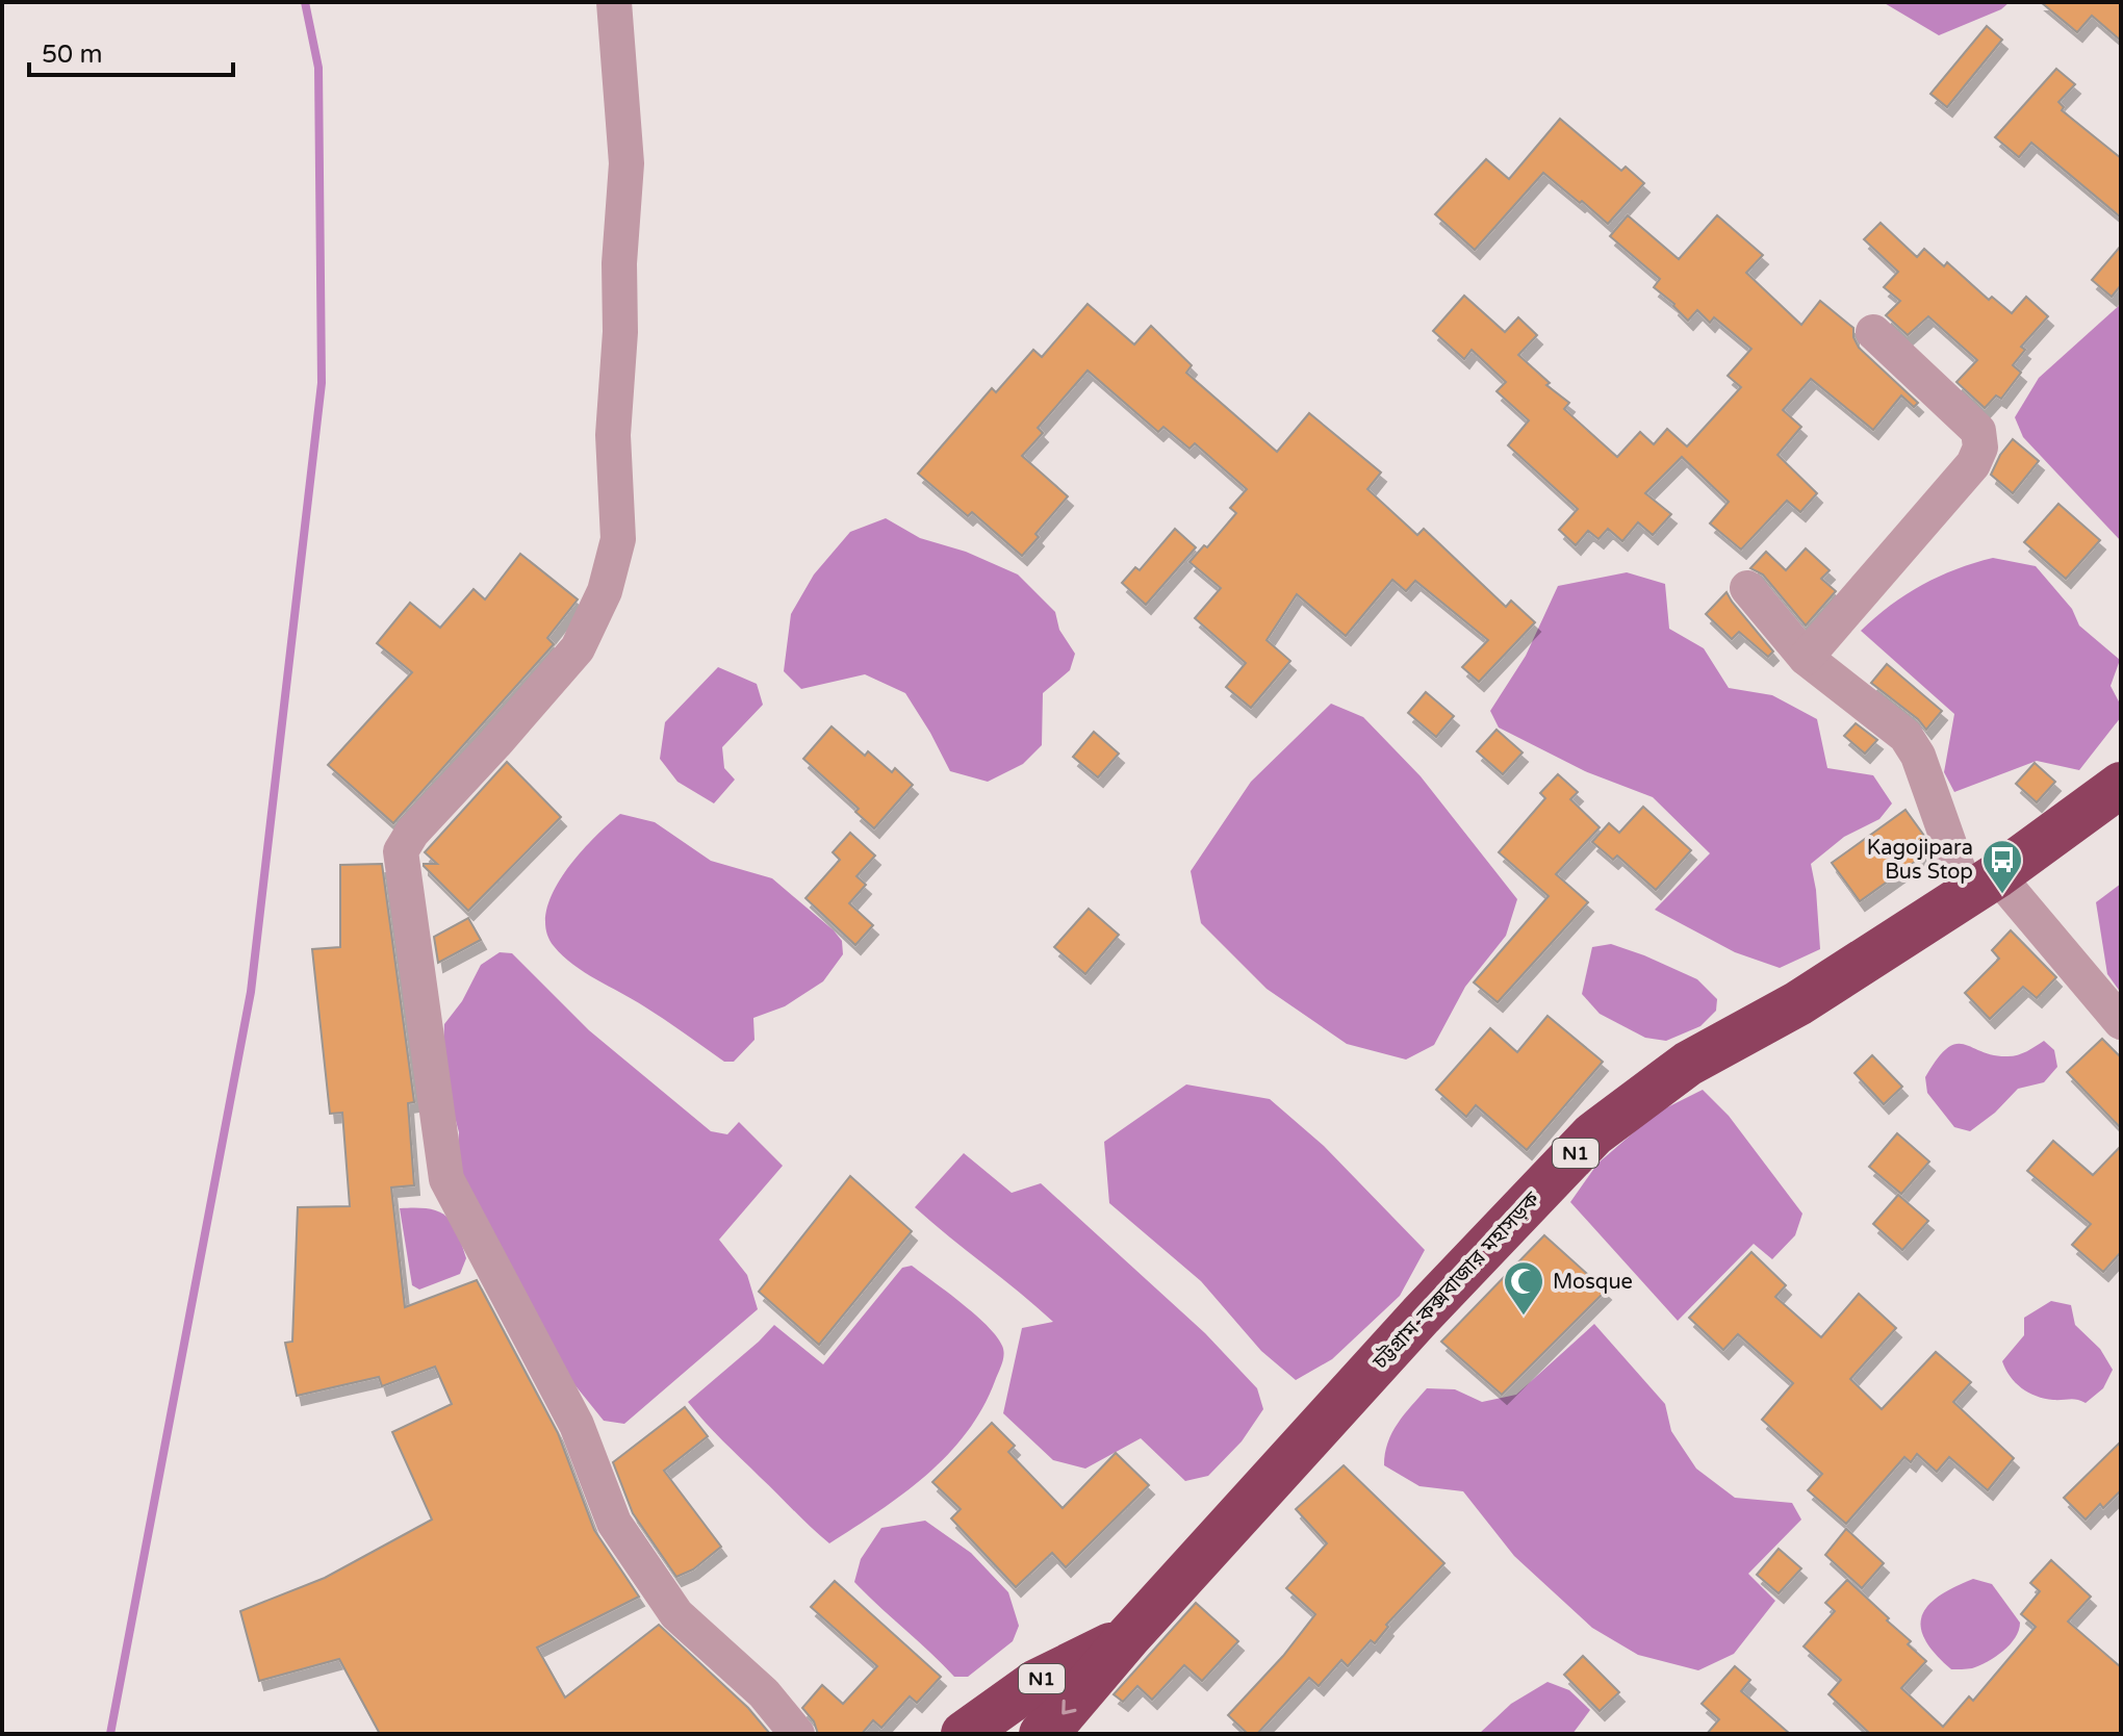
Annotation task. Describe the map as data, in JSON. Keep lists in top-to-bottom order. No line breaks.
{"streets":{"highway":["N1","চট্টগ্রাম-কক্সবাজার মহাসড়ক"]},"places":{"bus stop":["Kagojipara Bus Stop"],"mosque":["Mosque"]},"scale_bar":"50 m"}
